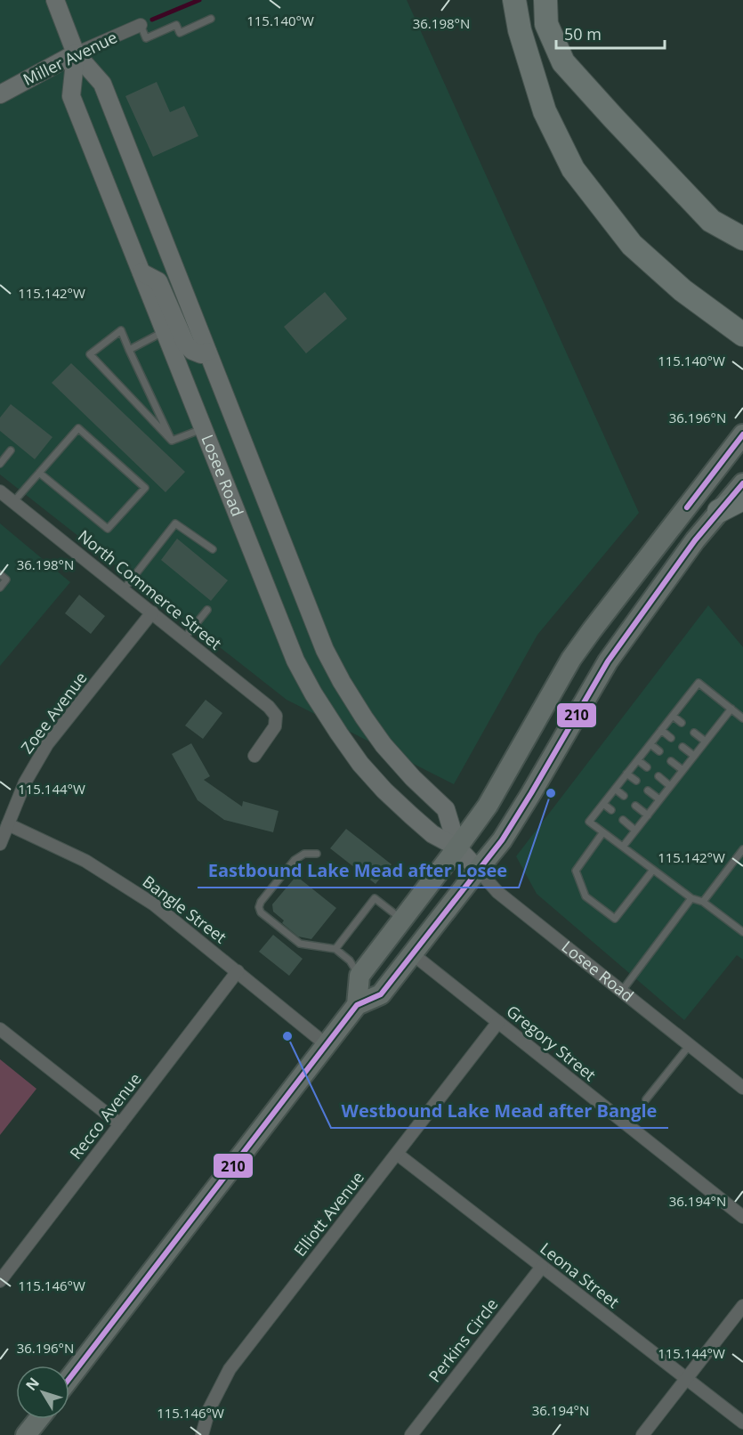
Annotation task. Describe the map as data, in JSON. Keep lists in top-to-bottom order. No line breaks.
{"streets":{"main road":["Miller Avenue","Losee Road"],"street":["North Commerce Street","Zoee Avenue","Bangle Street","Gregory Street","Recco Avenue","Elliott Avenue","Leona Street","Perkins Circle"]},"crossings":[["Miller Avenue","Losee Road"],["North Commerce Street","Zoee Avenue"],["Zoee Avenue","Bangle Street"],["Bangle Street","Recco Avenue"],["Gregory Street","Elliott Avenue"],["Elliott Avenue","Leona Street"],["Leona Street","Perkins Circle"]],"places":["Eastbound Lake Mead after Losee","Westbound Lake Mead after Bangle"],"lines":["transit line 210"],"scale_bar":"50 m","north":"top left","coordinates":["115.140°W","36.198°N","115.142°W","36.196°N","115.144°W","36.194°N","115.146°W"]}
